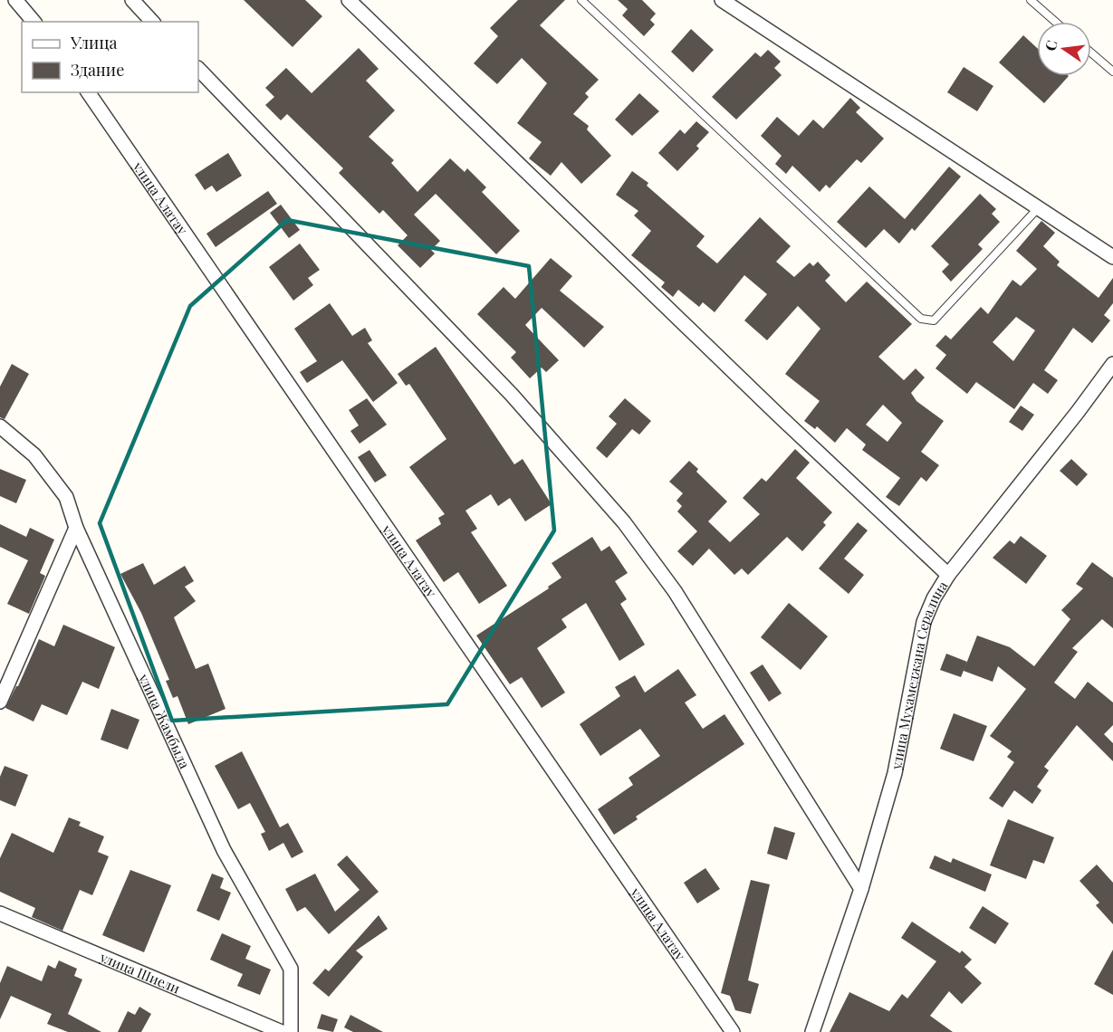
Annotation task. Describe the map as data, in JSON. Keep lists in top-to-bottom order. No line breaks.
{"streets":{"street":["улица Алатау","улица Мухамеджана Сералина","улица Жамбыла","улица Шиели"]},"legend":["Улица","Здание"],"north":"left"}
